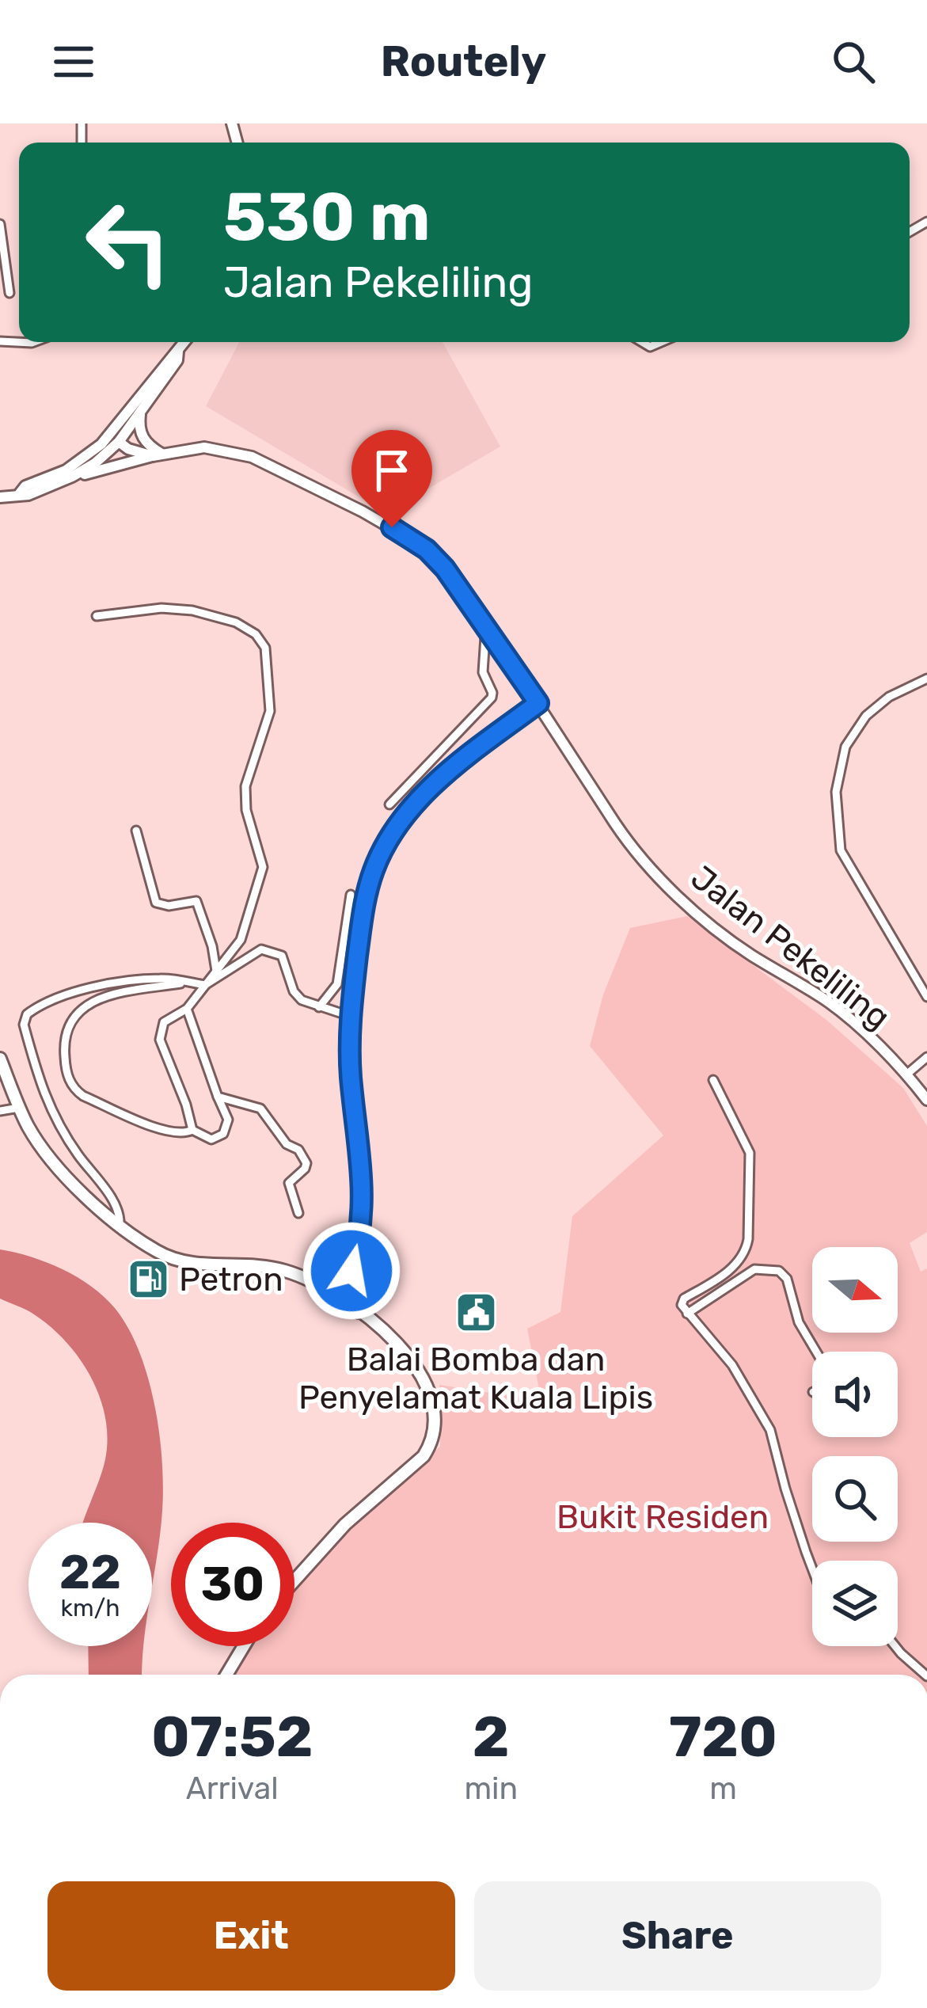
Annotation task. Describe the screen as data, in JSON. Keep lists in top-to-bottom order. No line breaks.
{"streets":{"street":["Jalan Pekeliling"]},"parks":["Bukit Residen"],"places":{"fuel station":["Petron"],"public building":["Balai Bomba dan Penyelamat Kuala Lipis"]},"north":"right","page":{"header":"Routely","turn":["530 m","Jalan Pekeliling"],"speed":"22 km/h","limit":"30","eta":["07:52","Arrival","2","min","720","m"],"buttons":["Exit","Share"]}}
